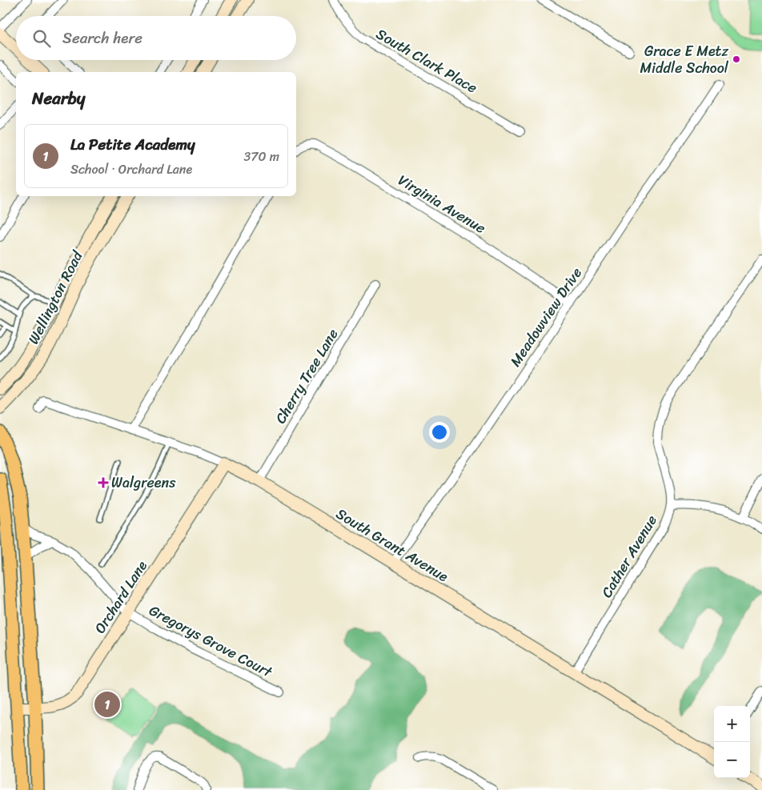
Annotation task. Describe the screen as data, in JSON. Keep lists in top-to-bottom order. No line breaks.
{"streets":{"street":["South Clark Place","Virginia Avenue","Wellington Road","Meadowview Drive","Cherry Tree Lane","South Grant Avenue","Cather Avenue","Orchard Lane","Gregorys Grove Court"]},"crossings":[["Virginia Avenue","Meadowview Drive"],["Meadowview Drive","South Grant Avenue"],["Cherry Tree Lane","South Grant Avenue"],["South Grant Avenue","Cather Avenue"],["South Grant Avenue","Orchard Lane"],["Orchard Lane","Gregorys Grove Court"]],"places":{"other":["Grace E Metz Middle School"],"health":["Walgreens"]},"page":{"search":"Search here","heading":"Nearby","list":[{"mark":"1","name":"La Petite Academy","note":"School · Orchard Lane","value":"370 m"}],"pins":"1","map_buttons":["+","−"]}}
